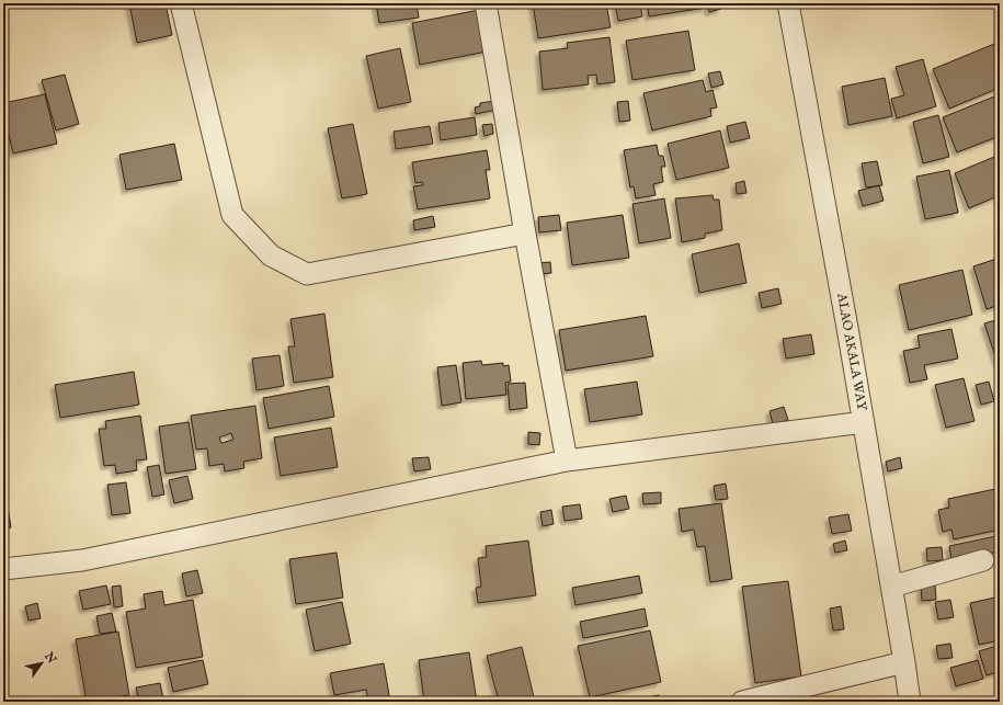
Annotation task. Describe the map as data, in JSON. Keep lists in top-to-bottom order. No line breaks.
{"streets":{"street":["ALAO AKALA WAY"]},"north":"top right"}
